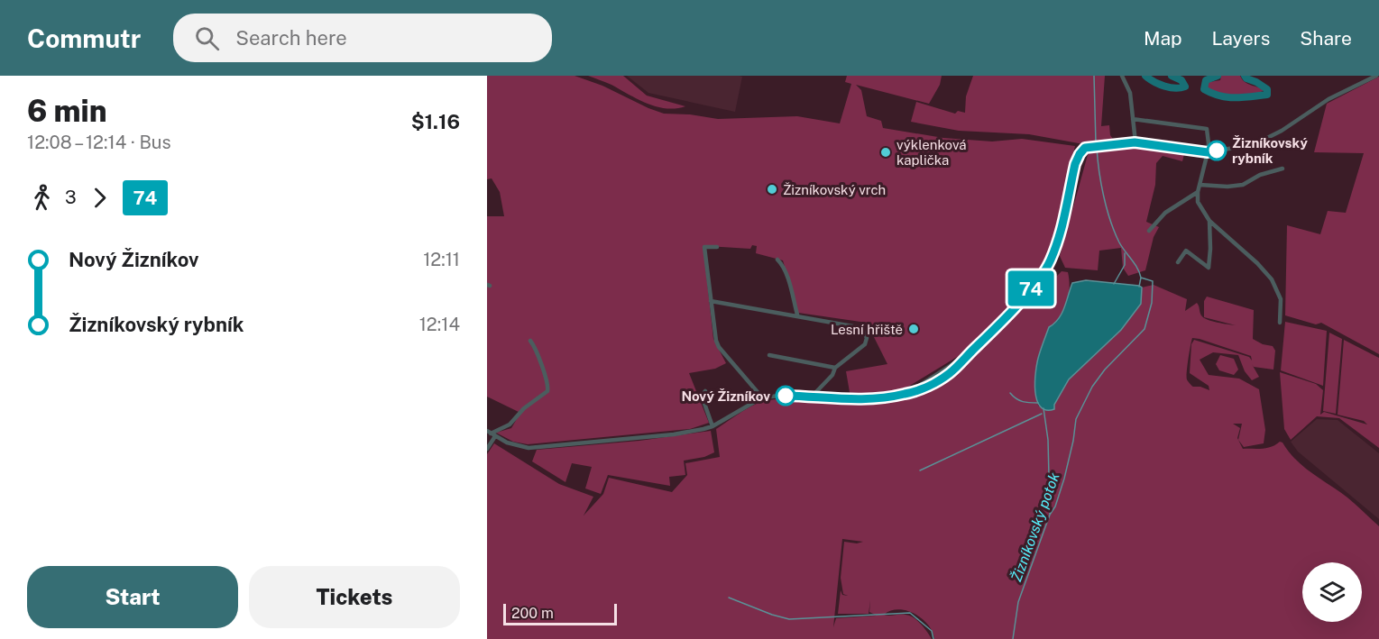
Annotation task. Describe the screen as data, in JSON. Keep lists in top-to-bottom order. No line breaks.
{"water":["Žizníkovský potok"],"places":["Žizníkovský rybník","výklenková kaplička","Žizníkovský vrch","Lesní hřiště","Nový Žizníkov"],"lines":["bus line 74"],"scale_bar":"200 m","page":{"header":"Commutr","search":"Search here","nav":["Map","Layers","Share"],"heading":["6 min","12:08 – 12:14 · Bus","$1.16"],"on_map":"74","legs":["3","74"],"list":[{"name":"Nový Žizníkov","value":"12:11"},{"name":"Žizníkovský rybník","value":"12:14"}],"buttons":["Start","Tickets"],"scale":"200 m"}}
